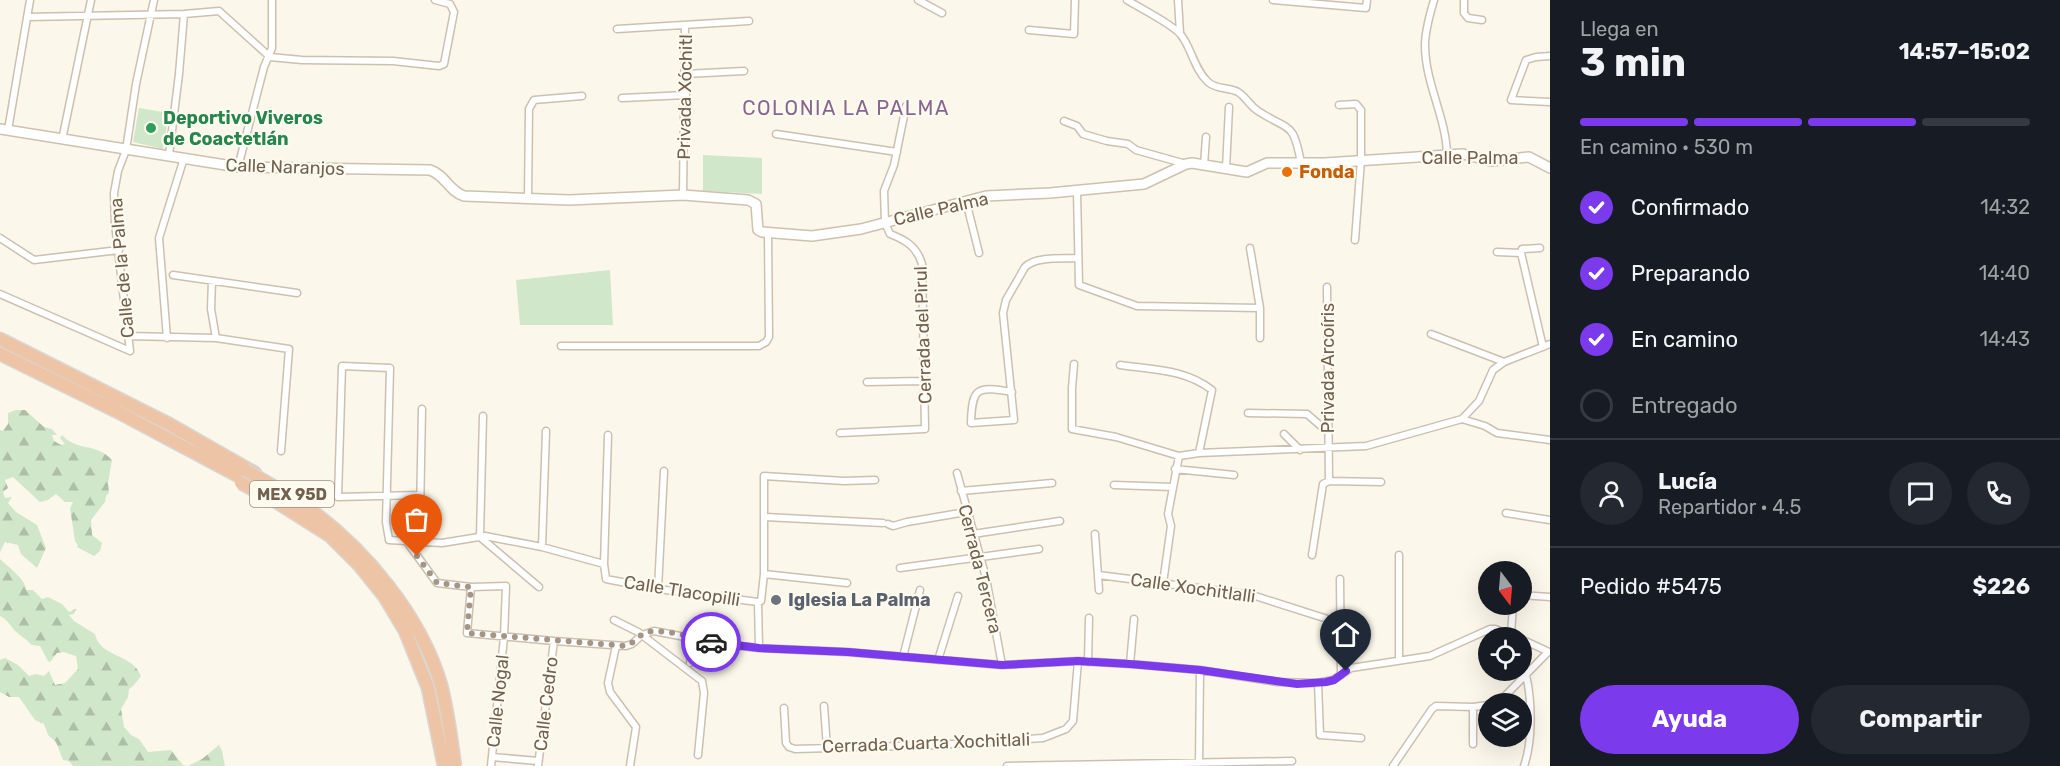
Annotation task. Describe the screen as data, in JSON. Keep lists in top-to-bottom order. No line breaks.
{"streets":{"highway":["MEX 95D"],"street":["Privada Xóchitl","Calle Palma","Calle Naranjos","Calle de la Palma","Cerrada del Pirul","Privada Arcoíris","Cerrada Tercera","Calle Xochitlalli","Calle Tlacopilli","Calle Nogal","Calle Cedro","Cerrada Cuarta Xochitlali"]},"crossings":[["Calle Palma","Cerrada del Pirul"],["Calle Naranjos","Calle de la Palma"]],"districts":["COLONIA LA PALMA"],"places":["Deportivo Viveros de Coactetlán","Fonda","Iglesia La Palma"],"north":"bottom","page":{"heading":["3 min","Llega en","14:57–15:02"],"panel":["Lucía","Repartidor · 4.5","Pedido #5475","$226"],"bar":"En camino · 530 m","list":[["Confirmado","14:32"],["Preparando","14:40"],["En camino","14:43"],"Entregado"],"buttons":["Ayuda","Compartir"]}}
